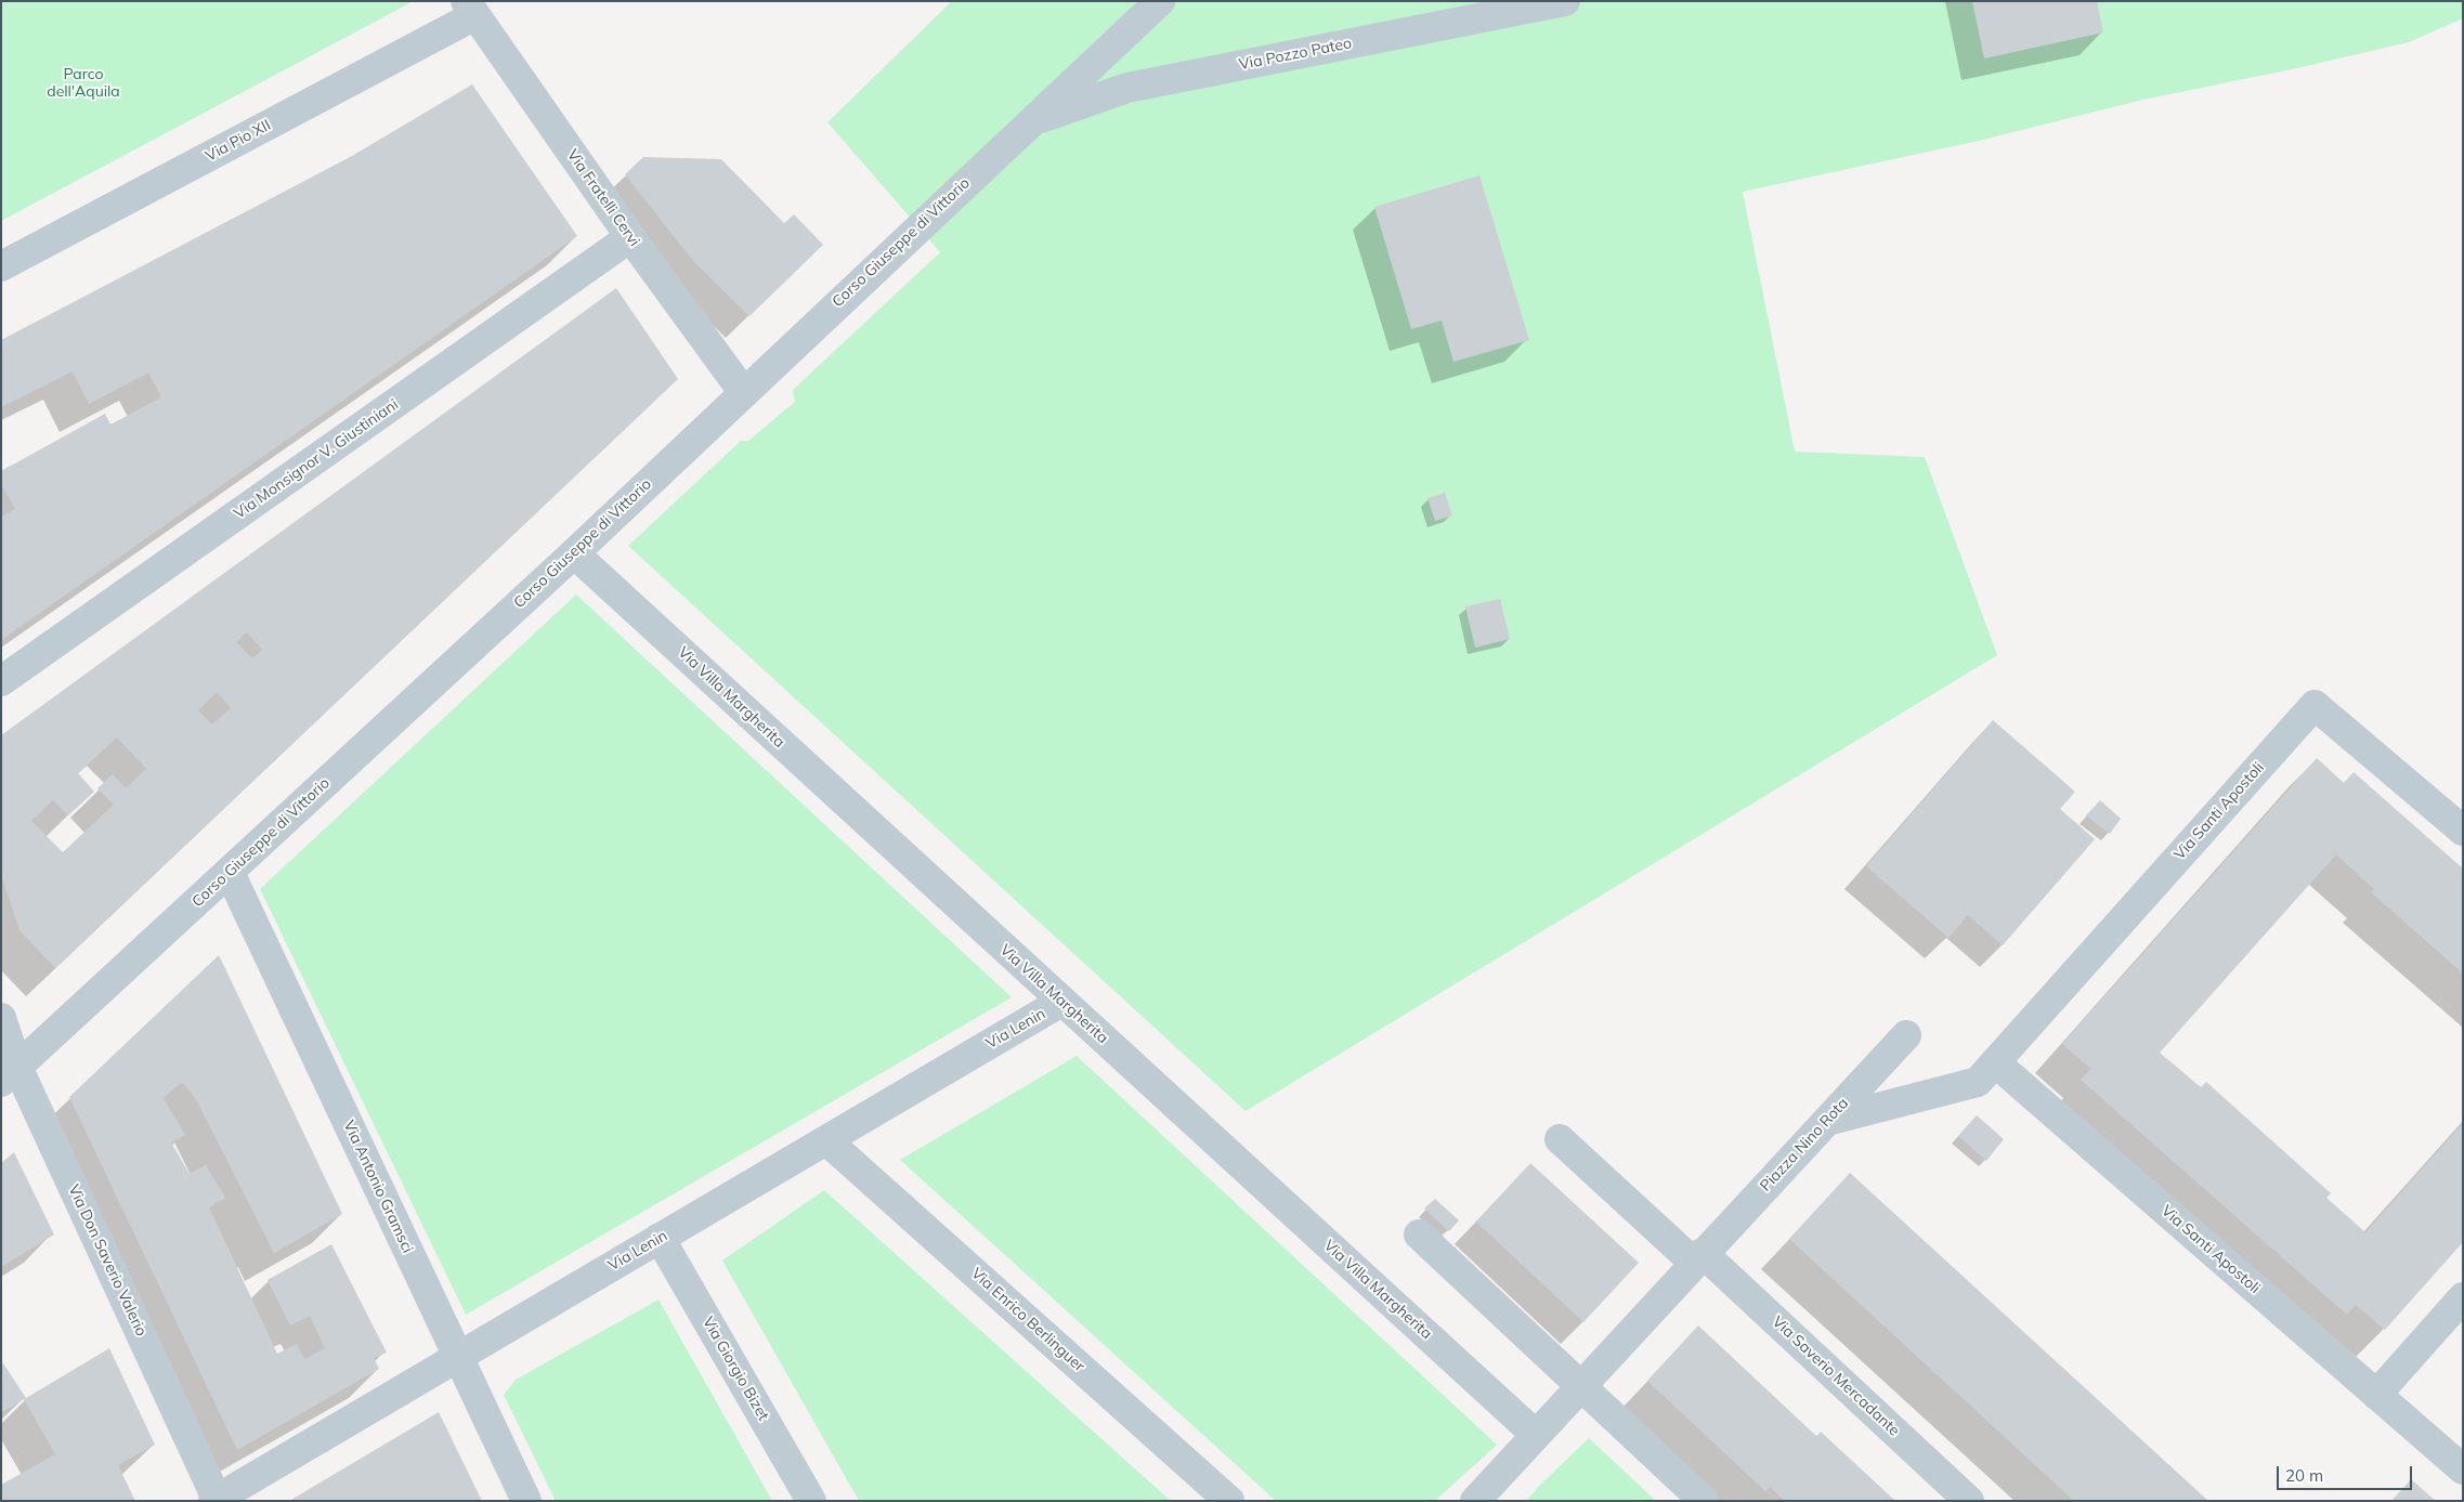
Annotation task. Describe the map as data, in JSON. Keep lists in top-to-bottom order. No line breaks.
{"streets":{"street":["Via Pozzo Pateo","Via Pio XII","Via Fratelli Cervi","Corso Giuseppe di Vittorio","Via Monsignor V. Giustiniani","Via Villa Margherita","Via Santi Apostoli","Via Lenin","Piazza Nino Rota","Via Antonio Gramsci","Via Don Saverio Valerio","Via Enrico Berlinguer","Via Giorgio Bizet","Via Saverio Mercadante"]},"crossings":[["Via Pozzo Pateo","Corso Giuseppe di Vittorio"],["Via Pio XII","Via Fratelli Cervi"],["Via Fratelli Cervi","Corso Giuseppe di Vittorio"],["Via Fratelli Cervi","Via Monsignor V. Giustiniani"],["Corso Giuseppe di Vittorio","Via Villa Margherita"],["Corso Giuseppe di Vittorio","Via Antonio Gramsci"],["Corso Giuseppe di Vittorio","Via Don Saverio Valerio"],["Via Villa Margherita","Via Lenin"],["Via Villa Margherita","Piazza Nino Rota"],["Via Santi Apostoli","Piazza Nino Rota"],["Via Lenin","Via Antonio Gramsci"],["Via Lenin","Via Don Saverio Valerio"],["Via Lenin","Via Enrico Berlinguer"],["Via Lenin","Via Giorgio Bizet"],["Piazza Nino Rota","Via Saverio Mercadante"]],"parks":["Parco dell'Aquila"],"scale_bar":"20 m"}
